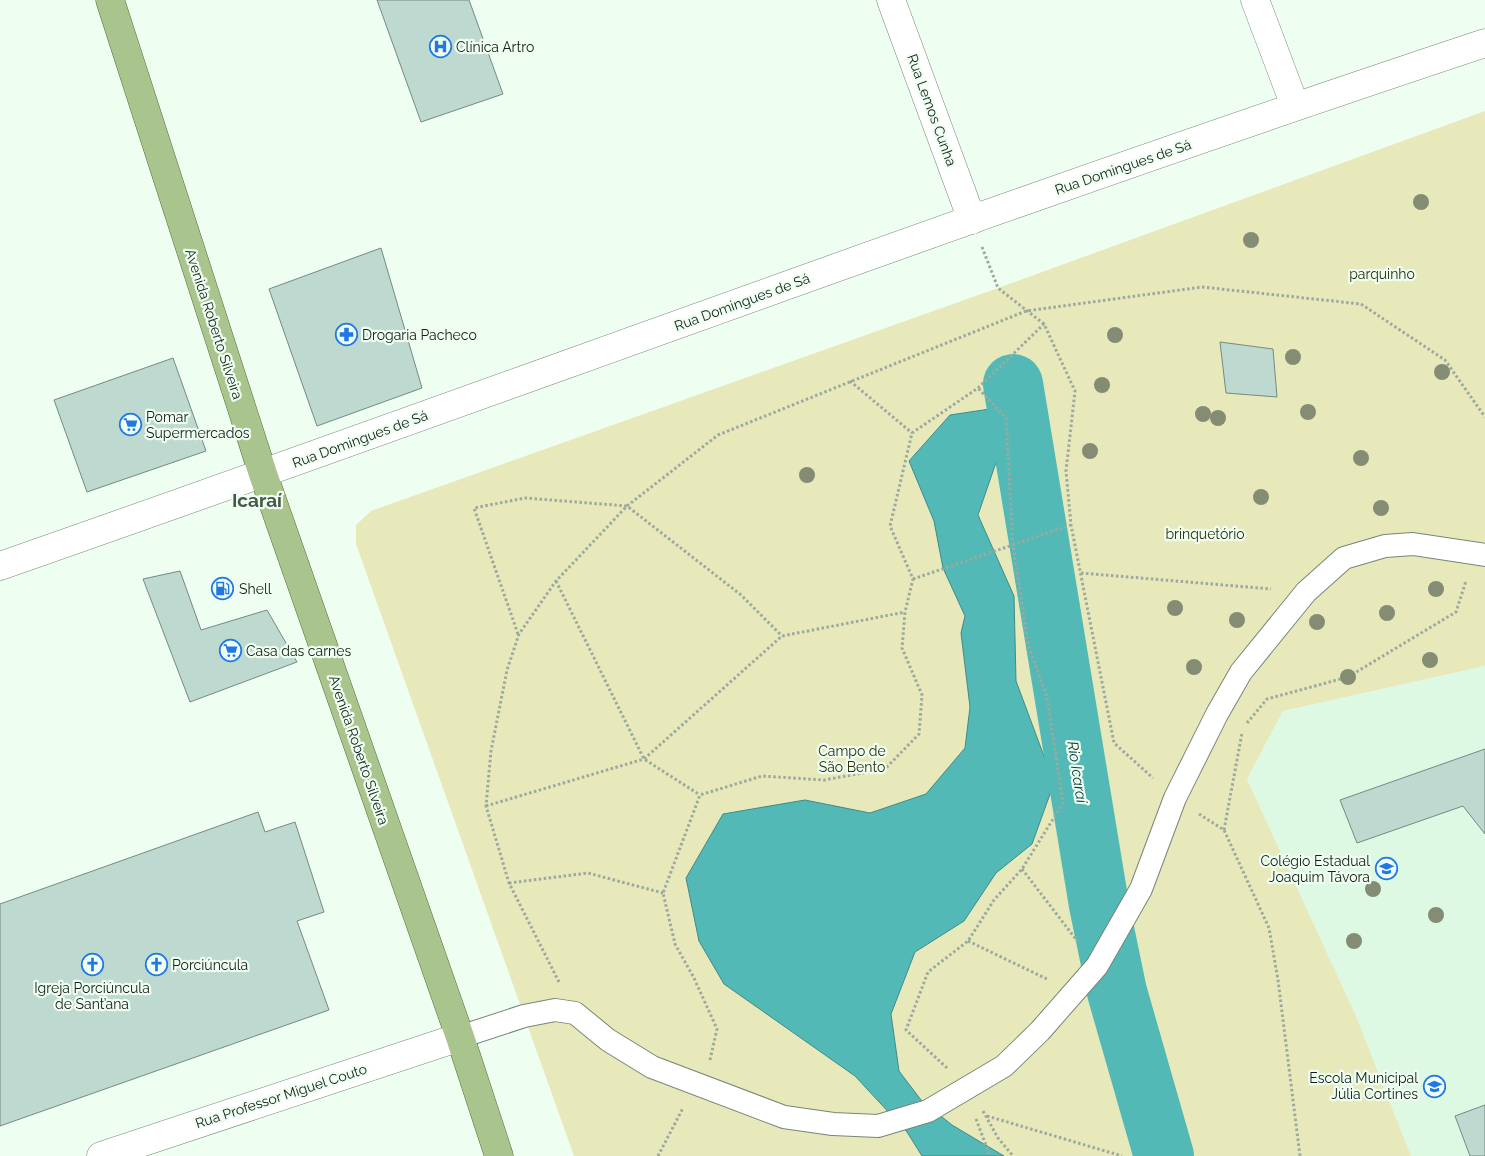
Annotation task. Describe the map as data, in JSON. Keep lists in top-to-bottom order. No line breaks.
{"streets":{"main road":["Avenida Roberto Silveira"],"street":["Rua Lemos Cunha","Rua Domingues de Sá","Rua Professor Miguel Couto"]},"crossings":[["Rua Lemos Cunha","Rua Domingues de Sá"],["Rua Domingues de Sá","Avenida Roberto Silveira"],["Avenida Roberto Silveira","Rua Professor Miguel Couto"]],"districts":["Icaraí"],"water":["Rio Icaraí"],"parks":["parquinho","brinquetório","Campo de São Bento"],"places":{"hospital":["Clínica Artro"],"pharmacy":["Drogaria Pacheco"],"supermarket":["Pomar Supermercados","Casa das carnes"],"fuel station":["Shell"],"school or university":["Colégio Estadual Joaquim Távora","Escola Municipal Júlia Cortines"],"church":["Igreja Porciúncula de Sant’ana","Porciúncula"]}}
